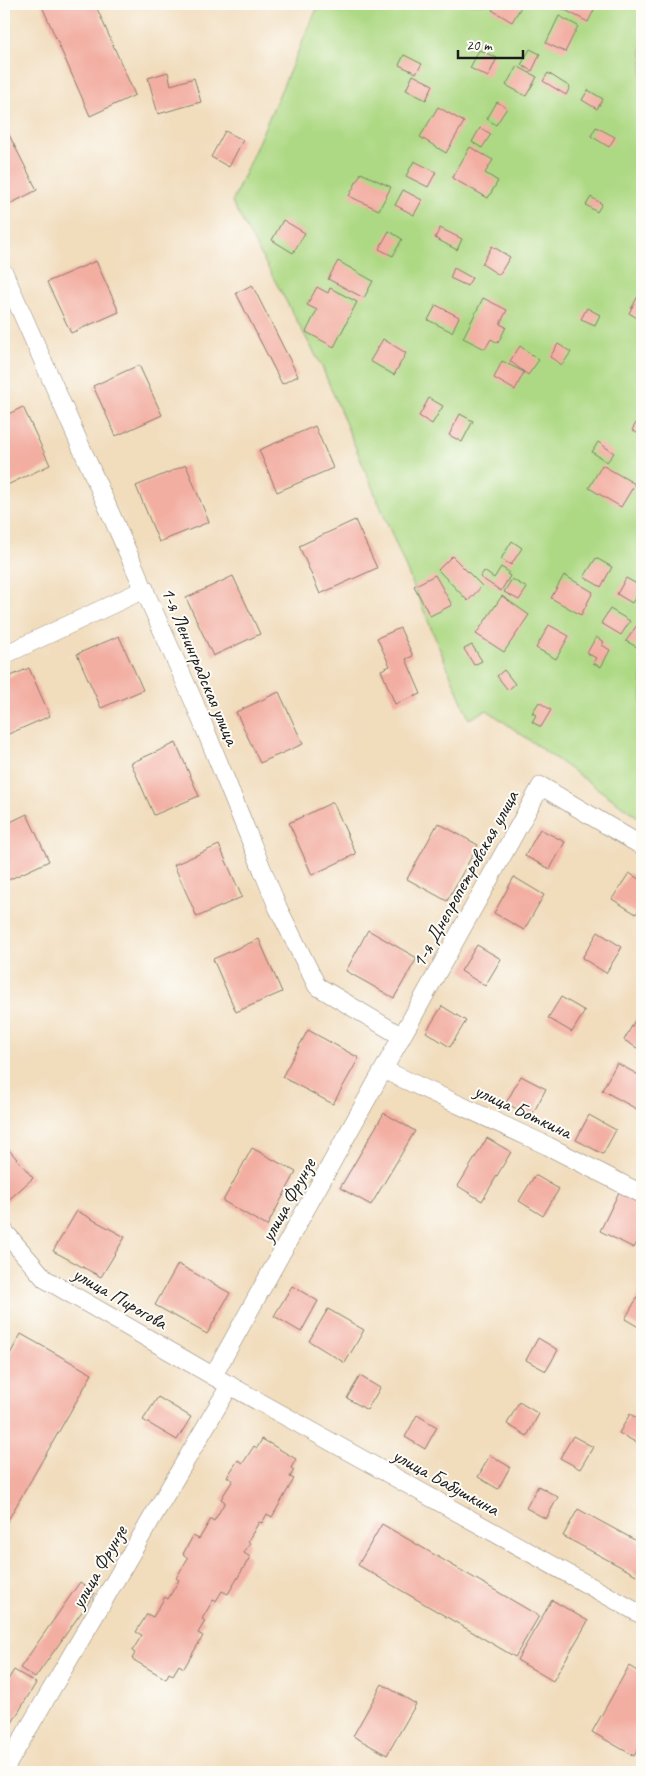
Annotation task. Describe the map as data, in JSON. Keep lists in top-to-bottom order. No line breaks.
{"streets":{"street":["1-я Ленинградская улица","1-я Днепропетровская улица","улица Боткина","улица Фрунзе","улица Пирогова","улица Бабушкина"]},"crossings":[["1-я Ленинградская улица","1-я Днепропетровская улица"],["1-я Днепропетровская улица","улица Боткина"],["1-я Днепропетровская улица","улица Фрунзе"],["улица Боткина","улица Фрунзе"],["улица Фрунзе","улица Пирогова"],["улица Фрунзе","улица Бабушкина"],["улица Пирогова","улица Бабушкина"]],"scale_bar":"20 m"}
